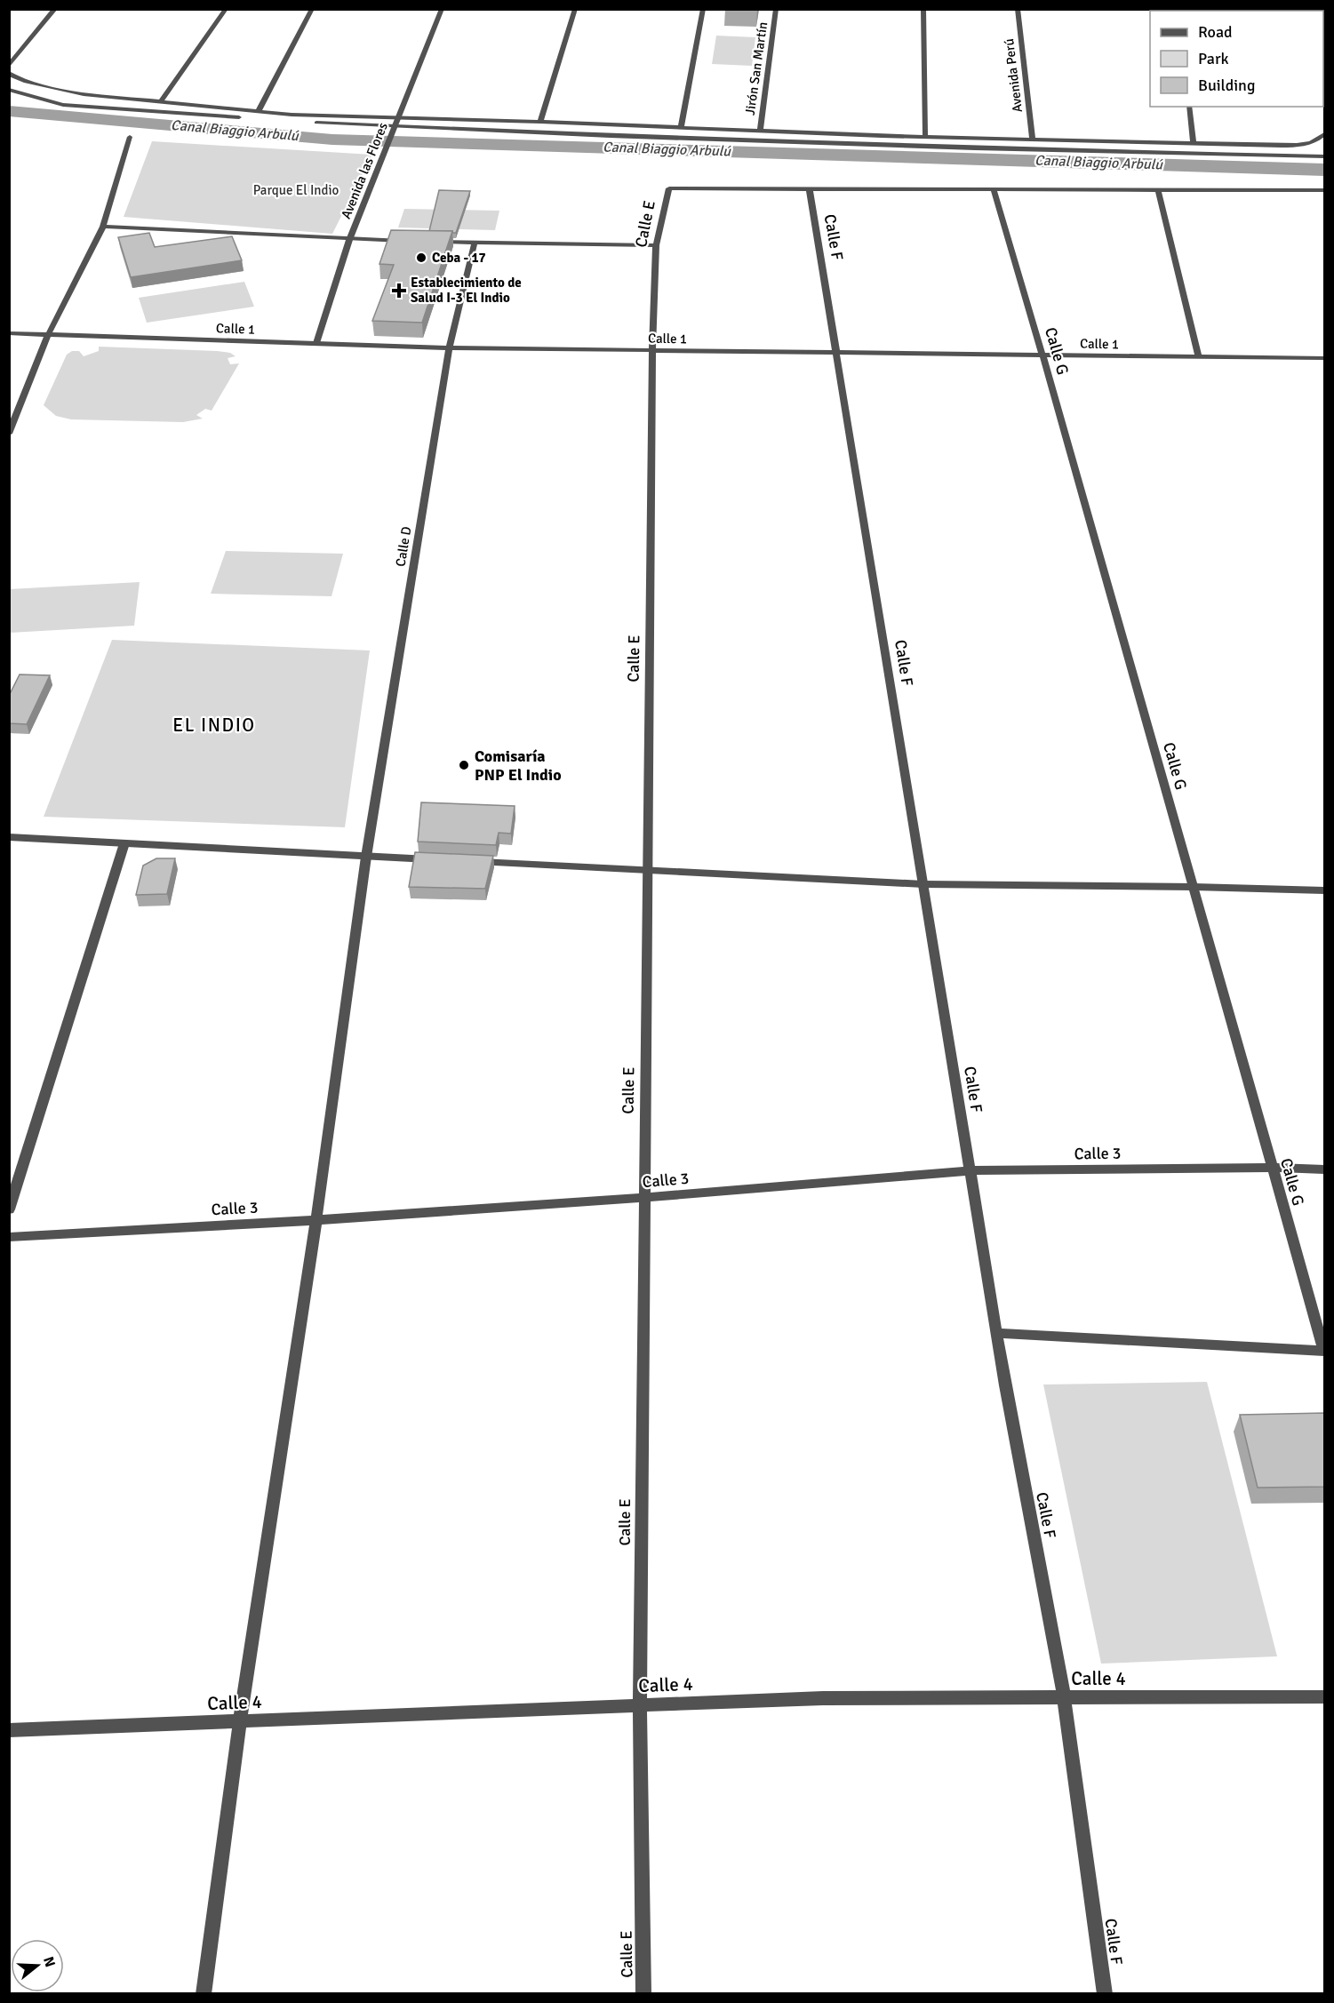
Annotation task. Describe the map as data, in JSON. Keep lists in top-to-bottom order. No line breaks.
{"streets":{"street":["Jirón San Martín","Avenida Perú","Avenida las Flores","Calle E","Calle F","Calle 1","Calle G","Calle D","Calle 3","Calle 4"]},"crossings":[["Avenida las Flores","Calle 1"],["Calle E","Calle F"],["Calle E","Calle 1"],["Calle E","Calle 3"],["Calle E","Calle 4"],["Calle F","Calle 1"],["Calle F","Calle 3"],["Calle F","Calle 4"],["Calle 1","Calle G"],["Calle 1","Calle D"],["Calle G","Calle 3"],["Calle D","Calle 3"],["Calle D","Calle 4"]],"districts":["EL INDIO"],"water":["Canal Biaggio Arbulú"],"parks":["Parque El Indio"],"places":{"other":["Ceba - 17","Comisaría PNP El Indio"],"health":["Establecimiento de Salud I-3 El Indio"]},"legend":["Road","Park","Building"],"north":"right"}
